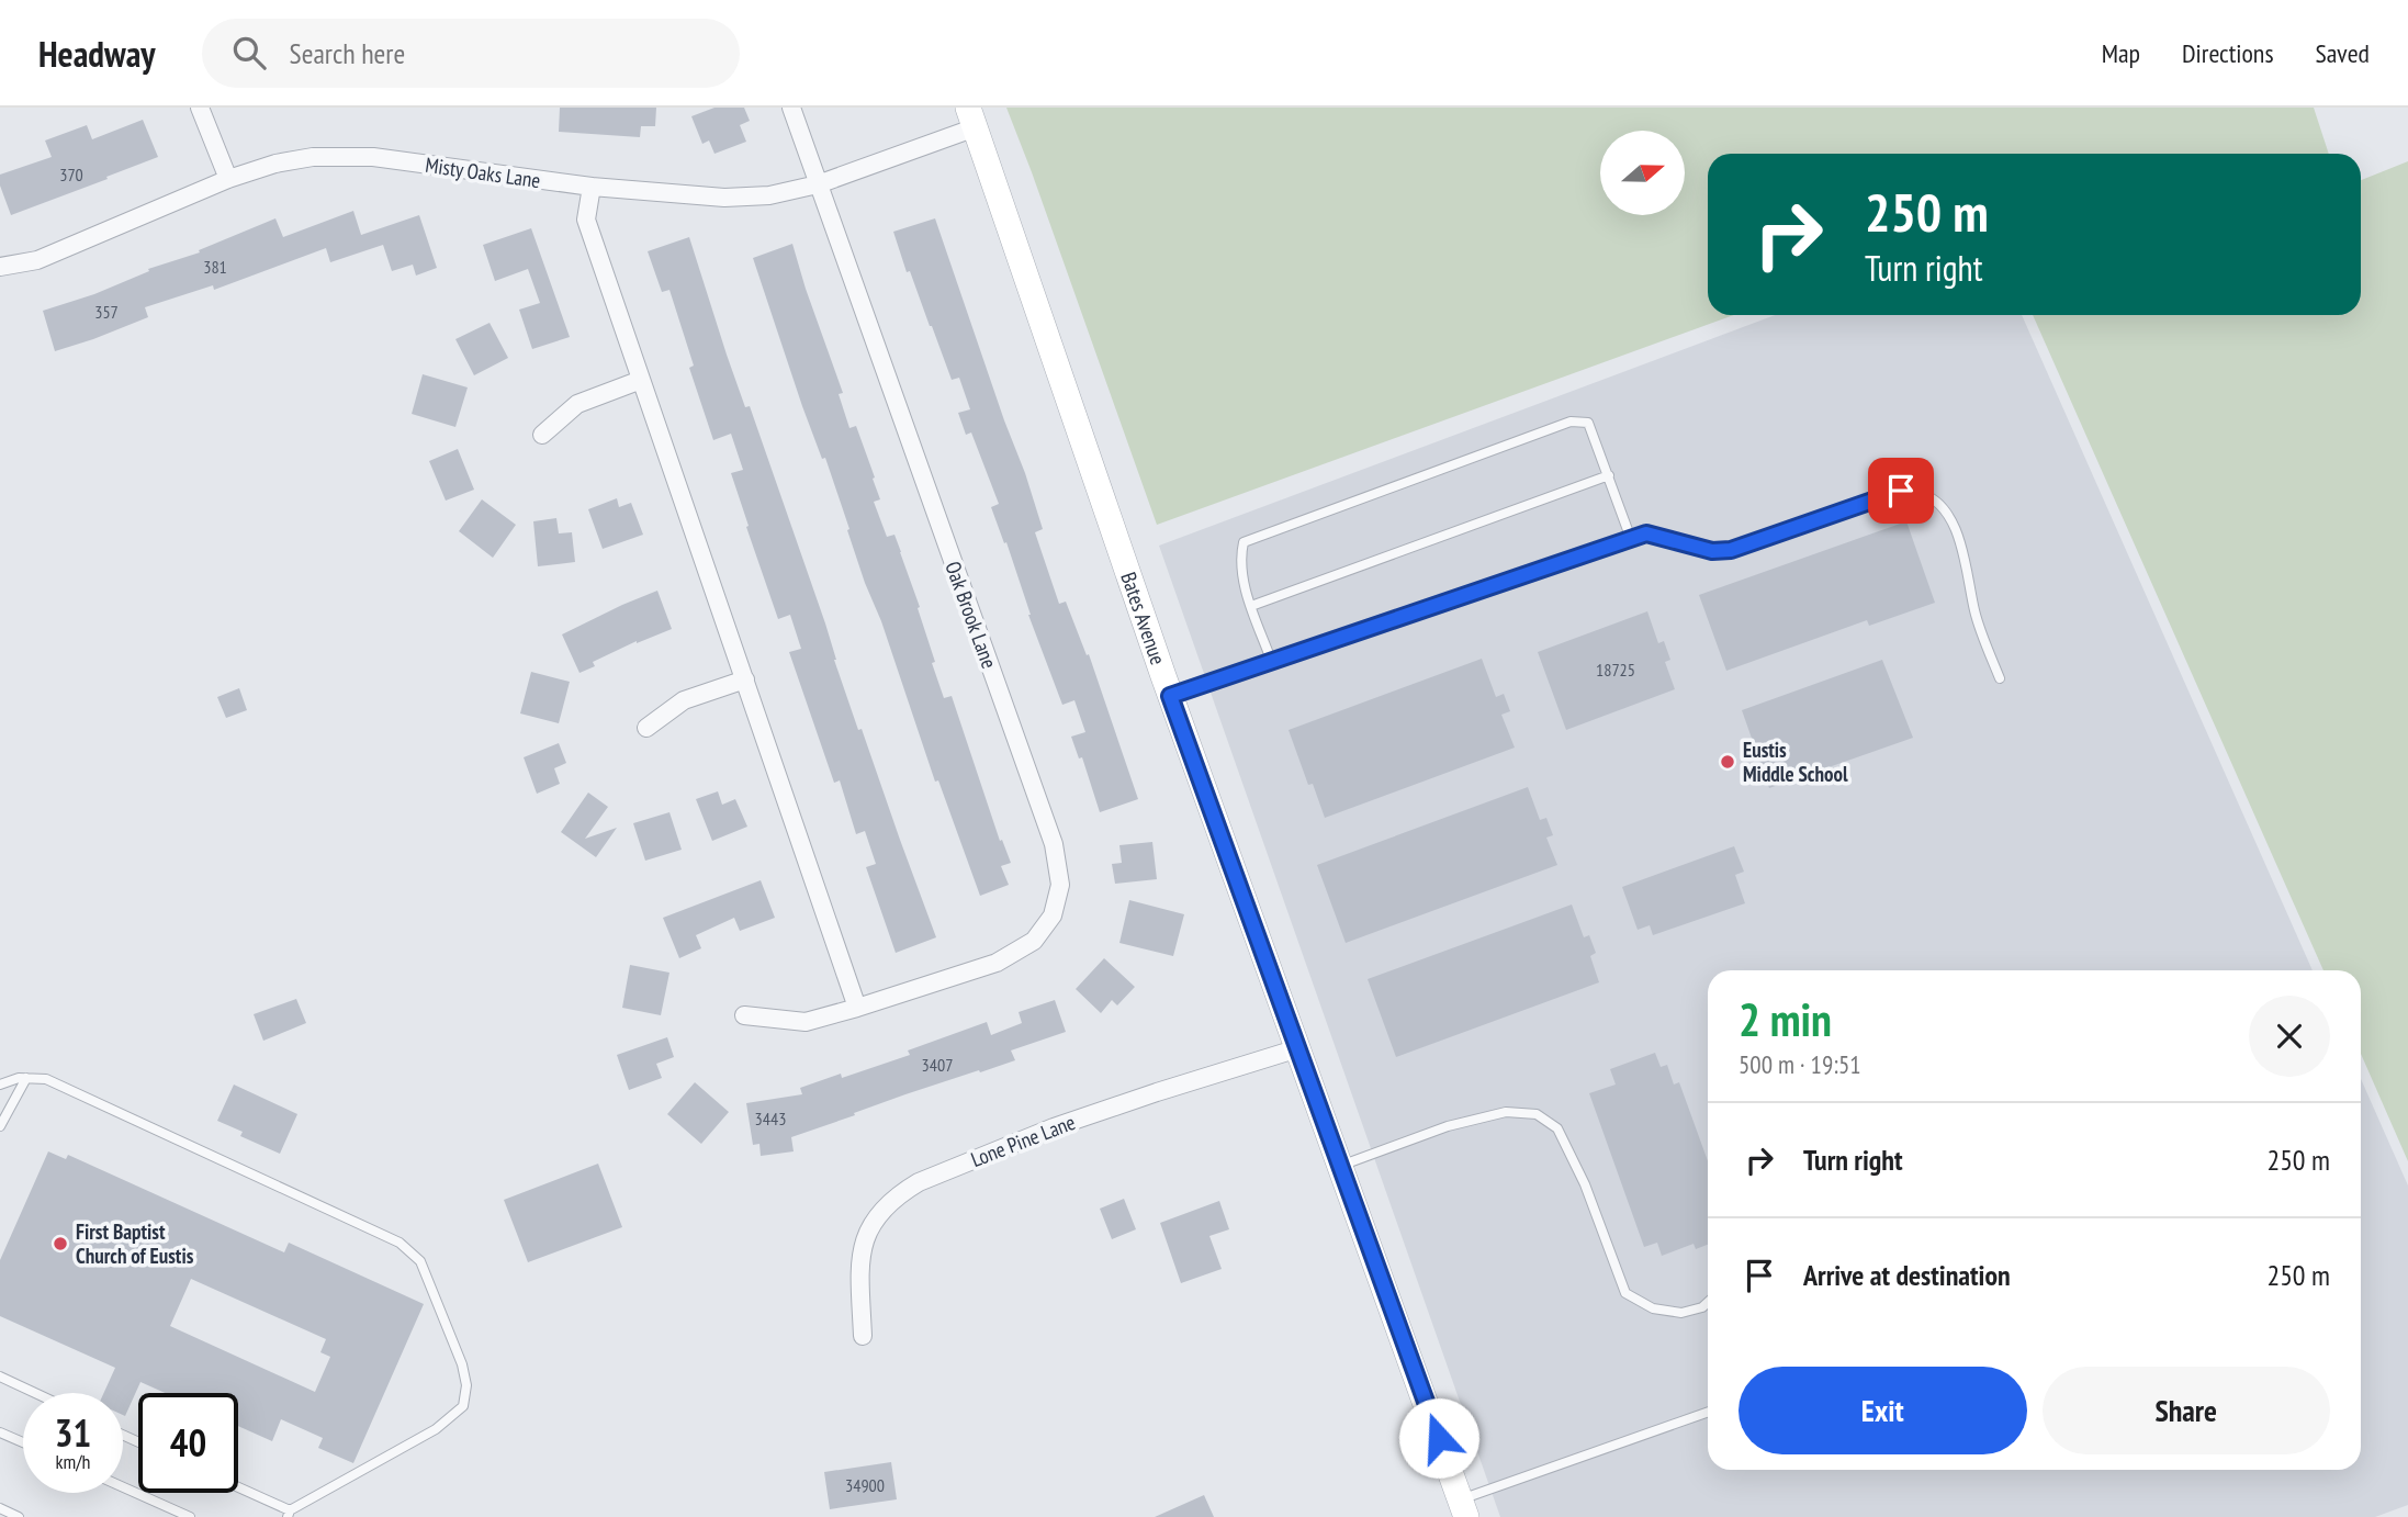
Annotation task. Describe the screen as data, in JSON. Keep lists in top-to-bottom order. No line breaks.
{"streets":{"street":["Misty Oaks Lane","Oak Brook Lane","Bates Avenue","Lone Pine Lane"]},"crossings":[["Misty Oaks Lane","Oak Brook Lane"],["Misty Oaks Lane","Bates Avenue"],["Bates Avenue","Lone Pine Lane"]],"places":["Eustis Middle School","First Baptist Church of Eustis"],"house_numbers":["370","381","357","18725","3407","3443","34900"],"north":"right","page":{"header":"Headway","search":"Search here","nav":["Map","Directions","Saved"],"turn":["250 m","Turn right"],"heading":["2 min","500 m · 19:51"],"list":[{"name":"Turn right","value":"250 m"},{"name":"Arrive at destination","value":"250 m"}],"buttons":["Exit","Share"],"speed":"31 km/h","limit":"40"}}
